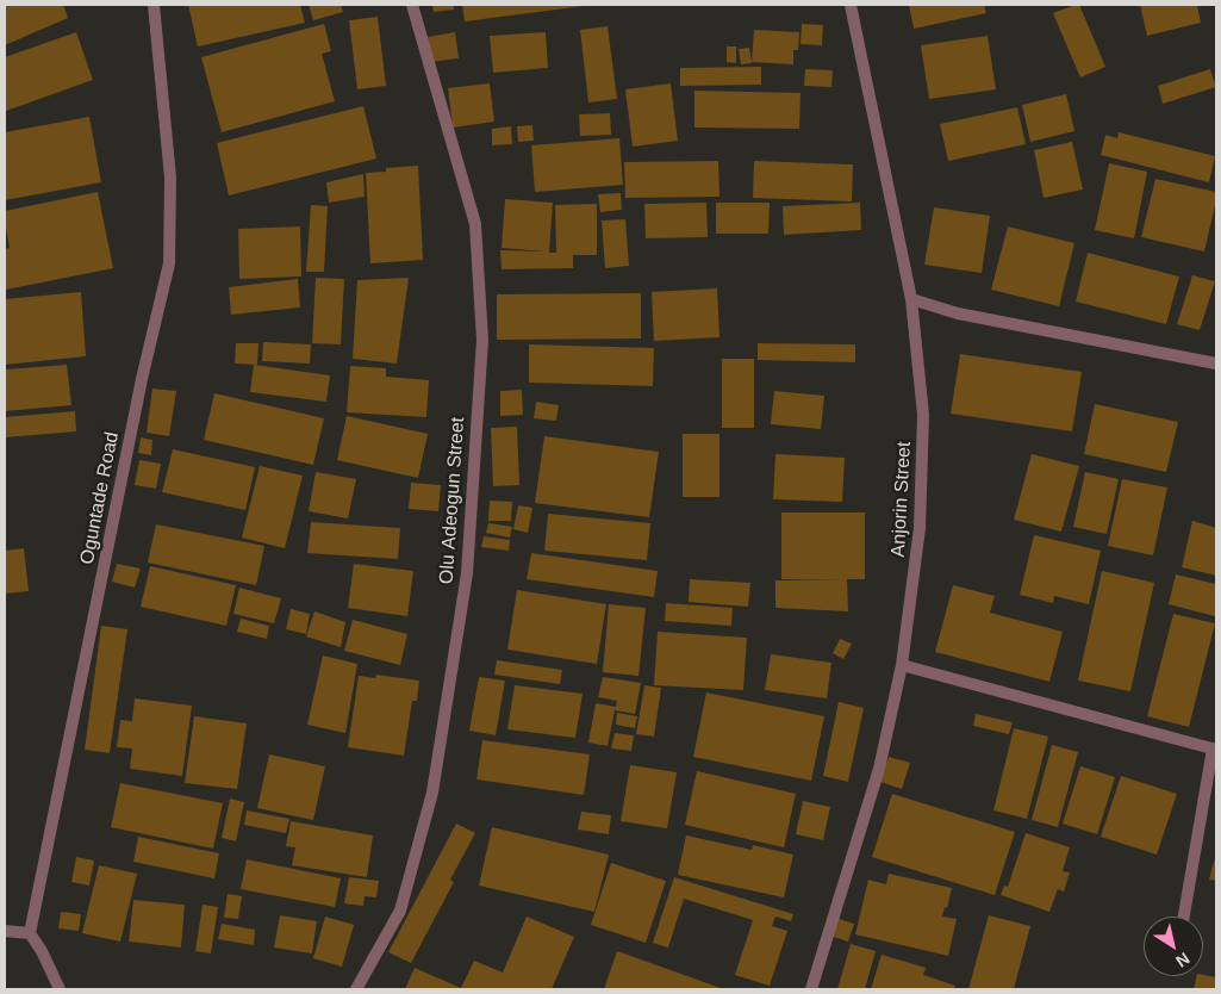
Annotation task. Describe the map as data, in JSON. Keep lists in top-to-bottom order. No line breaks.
{"streets":{"street":["Oguntade Road","Anjorin Street","Olu Adeogun Street"]},"north":"bottom right"}
